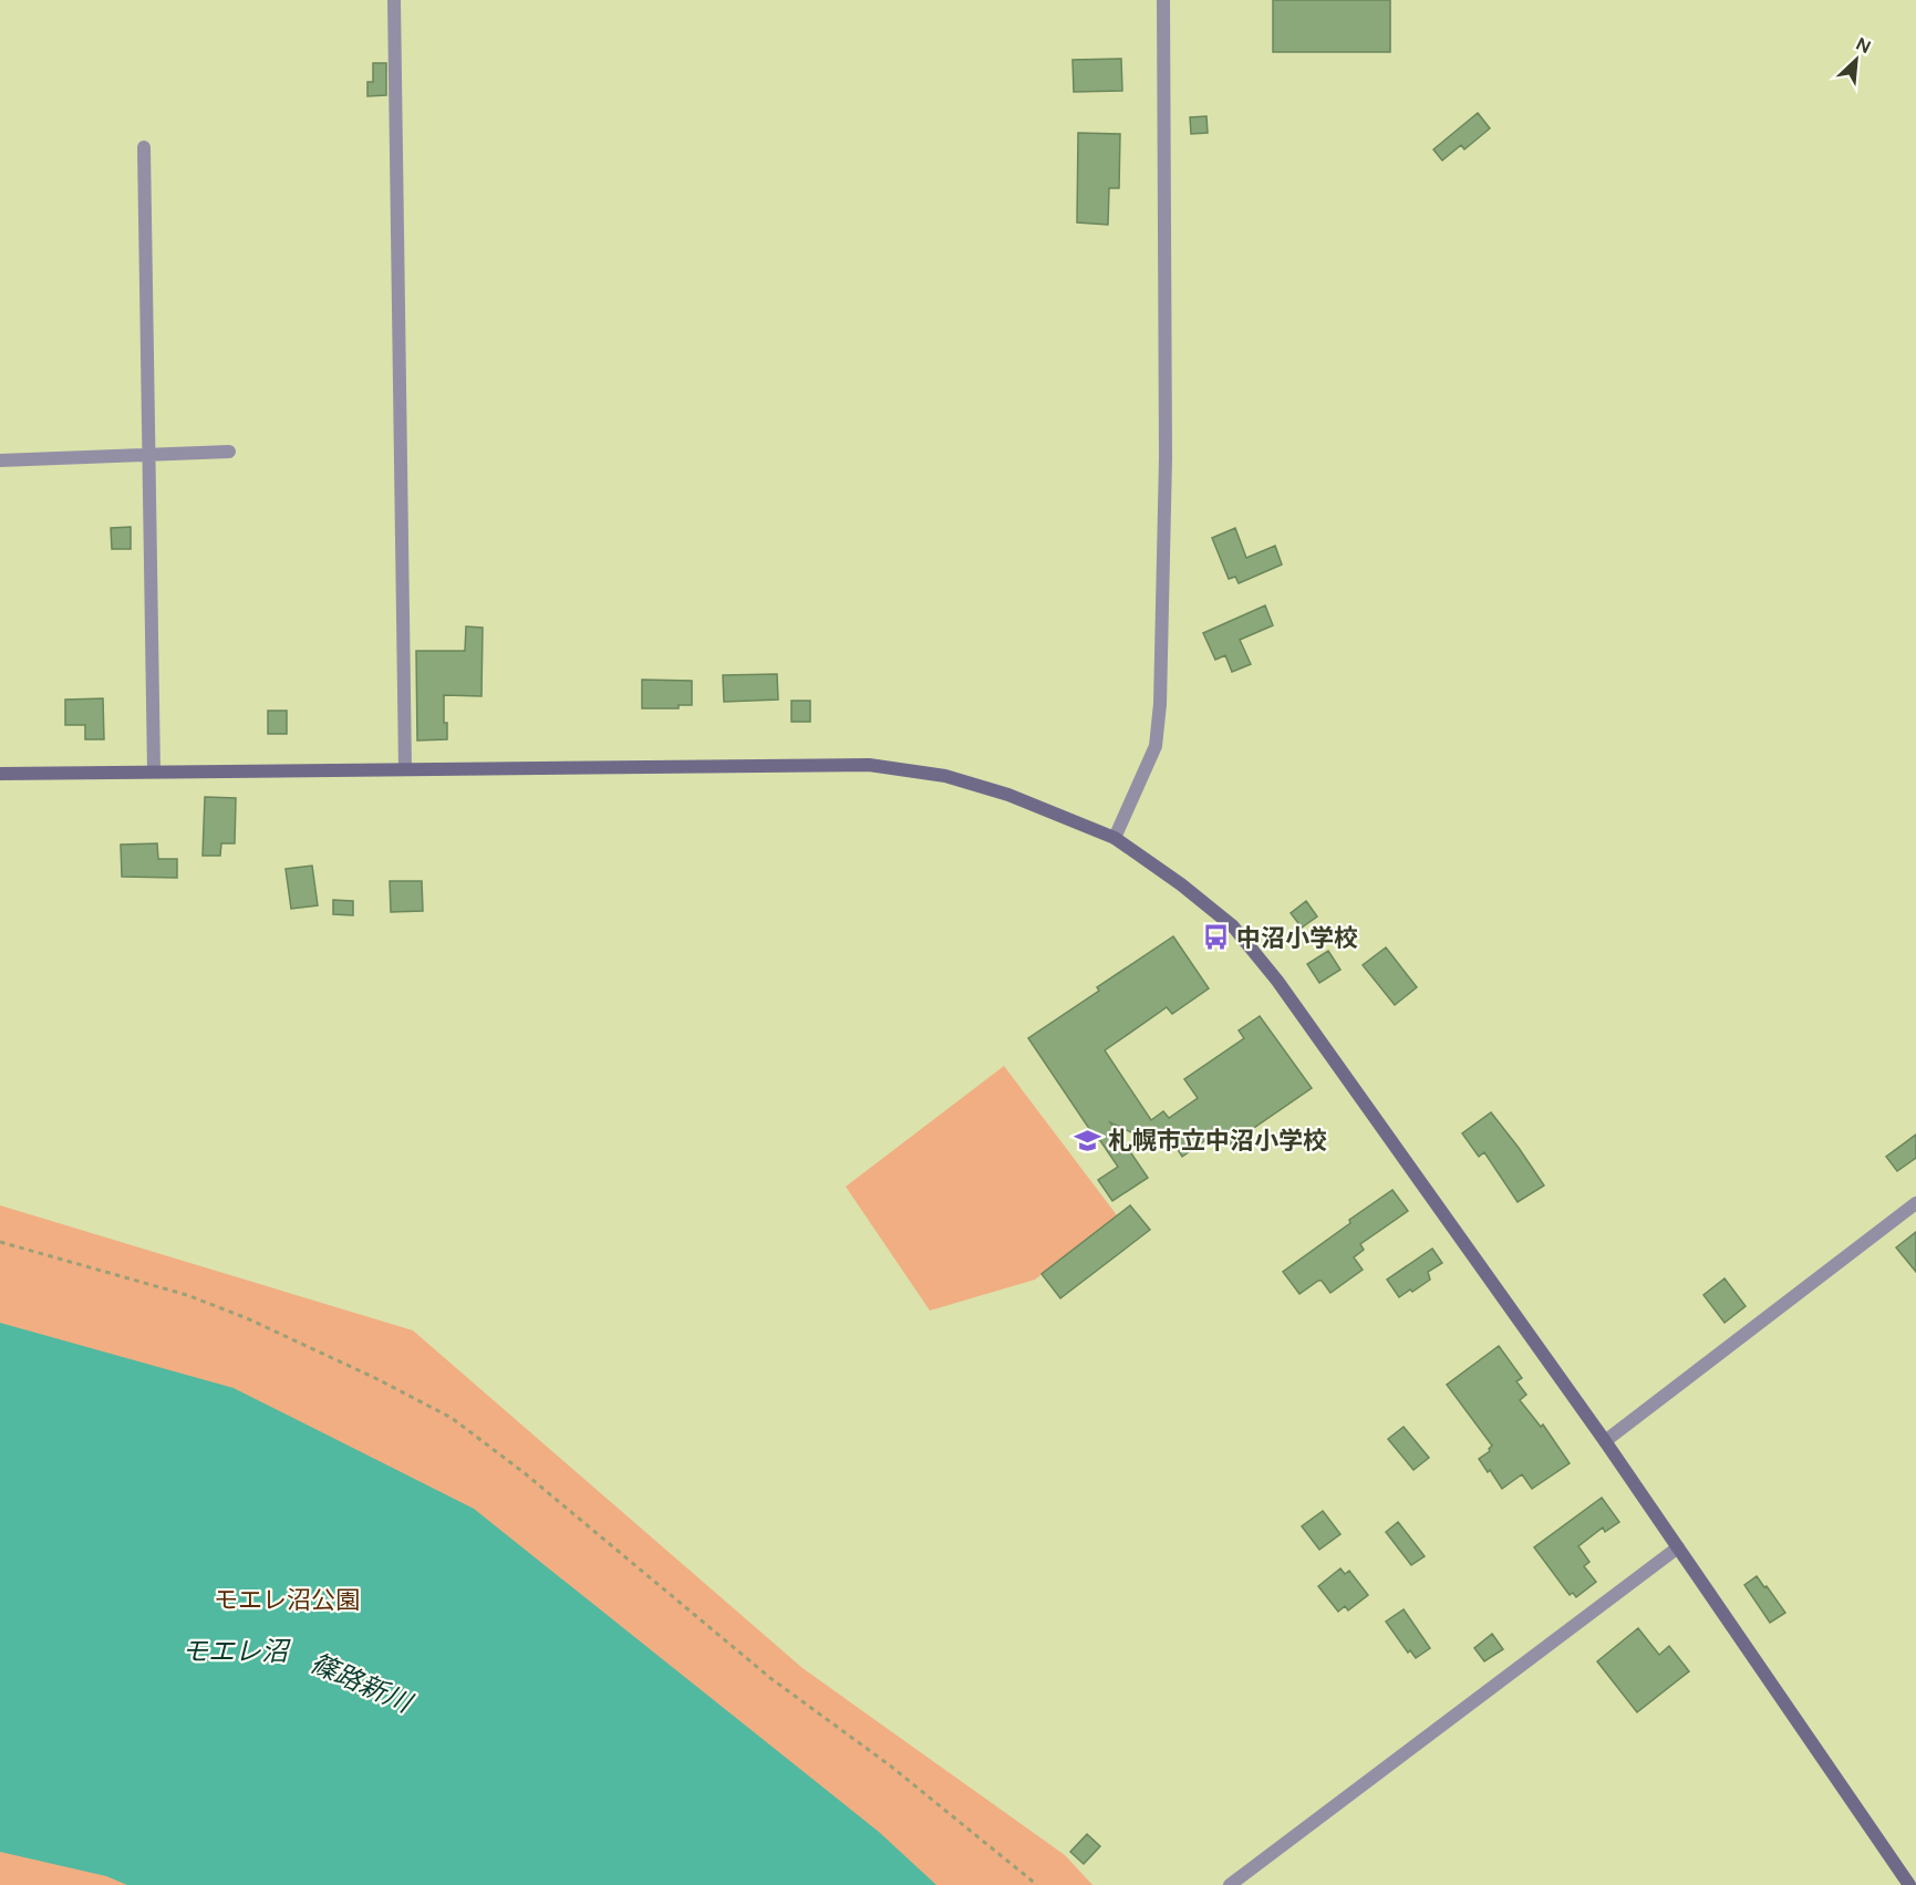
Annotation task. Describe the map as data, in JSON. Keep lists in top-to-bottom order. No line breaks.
{"water":["モエレ沼","篠路新川"],"parks":["モエレ沼公園"],"places":{"bus stop":["中沼小学校"],"school or university":["札幌市立中沼小学校"]},"north":"top right"}
